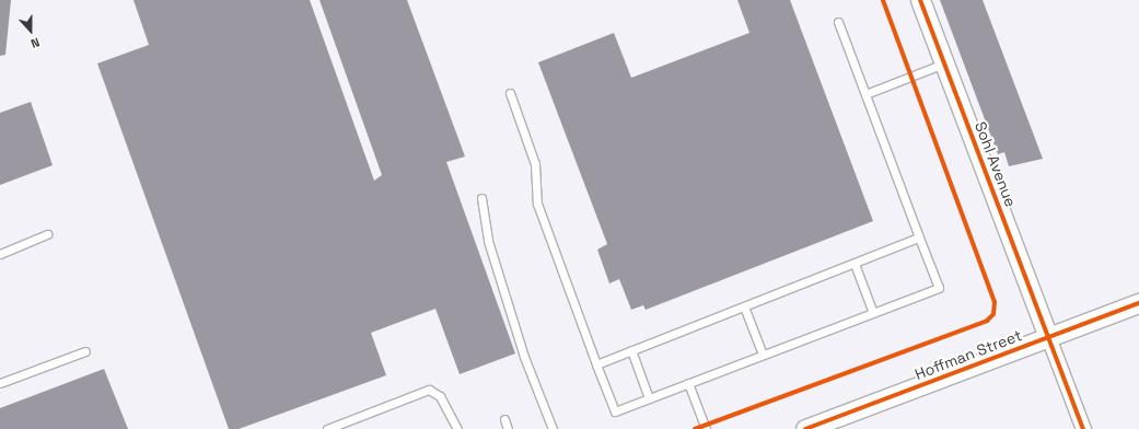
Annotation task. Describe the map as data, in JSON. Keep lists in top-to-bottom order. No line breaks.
{"streets":{"street":["Sohl Avenue","Hoffman Street"]},"crossings":[["Sohl Avenue","Hoffman Street"]],"north":"bottom"}
